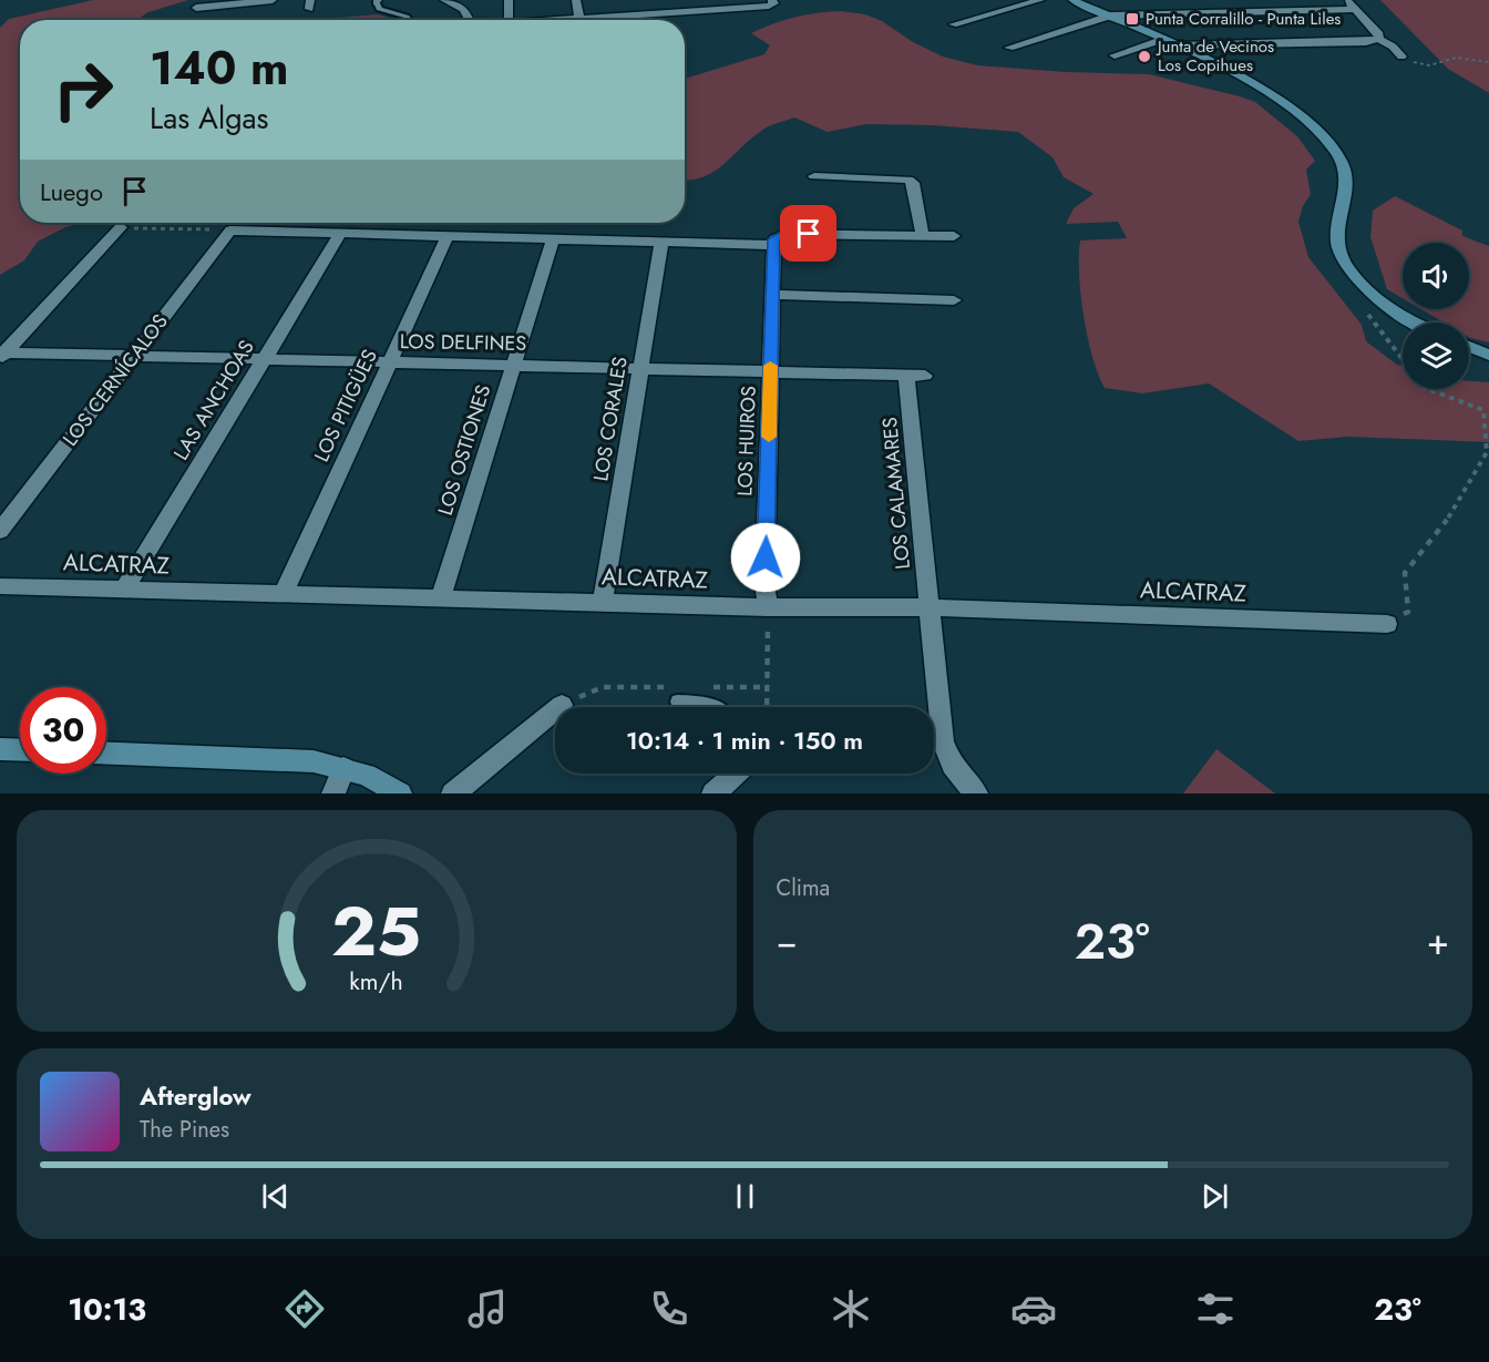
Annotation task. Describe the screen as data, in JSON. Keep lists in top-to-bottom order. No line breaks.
{"streets":{"street":["LOS DELFINES","LOS CERNÍCALOS","LAS ANCHOAS","LOS PITIGÜES","LOS CORALES","LOS HUIROS","LOS OSTIONES","LOS CALAMARES","ALCATRAZ"]},"crossings":[["LOS DELFINES","LOS CERNÍCALOS"],["LOS DELFINES","LAS ANCHOAS"],["LOS DELFINES","LOS PITIGÜES"],["LOS DELFINES","LOS CORALES"],["LOS DELFINES","LOS HUIROS"],["LOS DELFINES","LOS OSTIONES"],["LOS DELFINES","LOS CALAMARES"],["LAS ANCHOAS","ALCATRAZ"],["LOS PITIGÜES","ALCATRAZ"],["LOS CORALES","ALCATRAZ"],["LOS HUIROS","ALCATRAZ"],["LOS OSTIONES","ALCATRAZ"],["LOS CALAMARES","ALCATRAZ"]],"places":{"transit":["Punta Corralillo - Punta Liles"],"other":["Junta de Vecinos Los Copihues"]},"page":{"turn":["140 m","Las Algas"],"then":"Luego","limit":"30","trip":"10:14 · 1 min · 150 m","tile":"Clima","heat":["−","23°","+"],"song":["Afterglow","The Pines"],"tabs":["10:13","23°"],"gauge":["25","km/h"]}}
